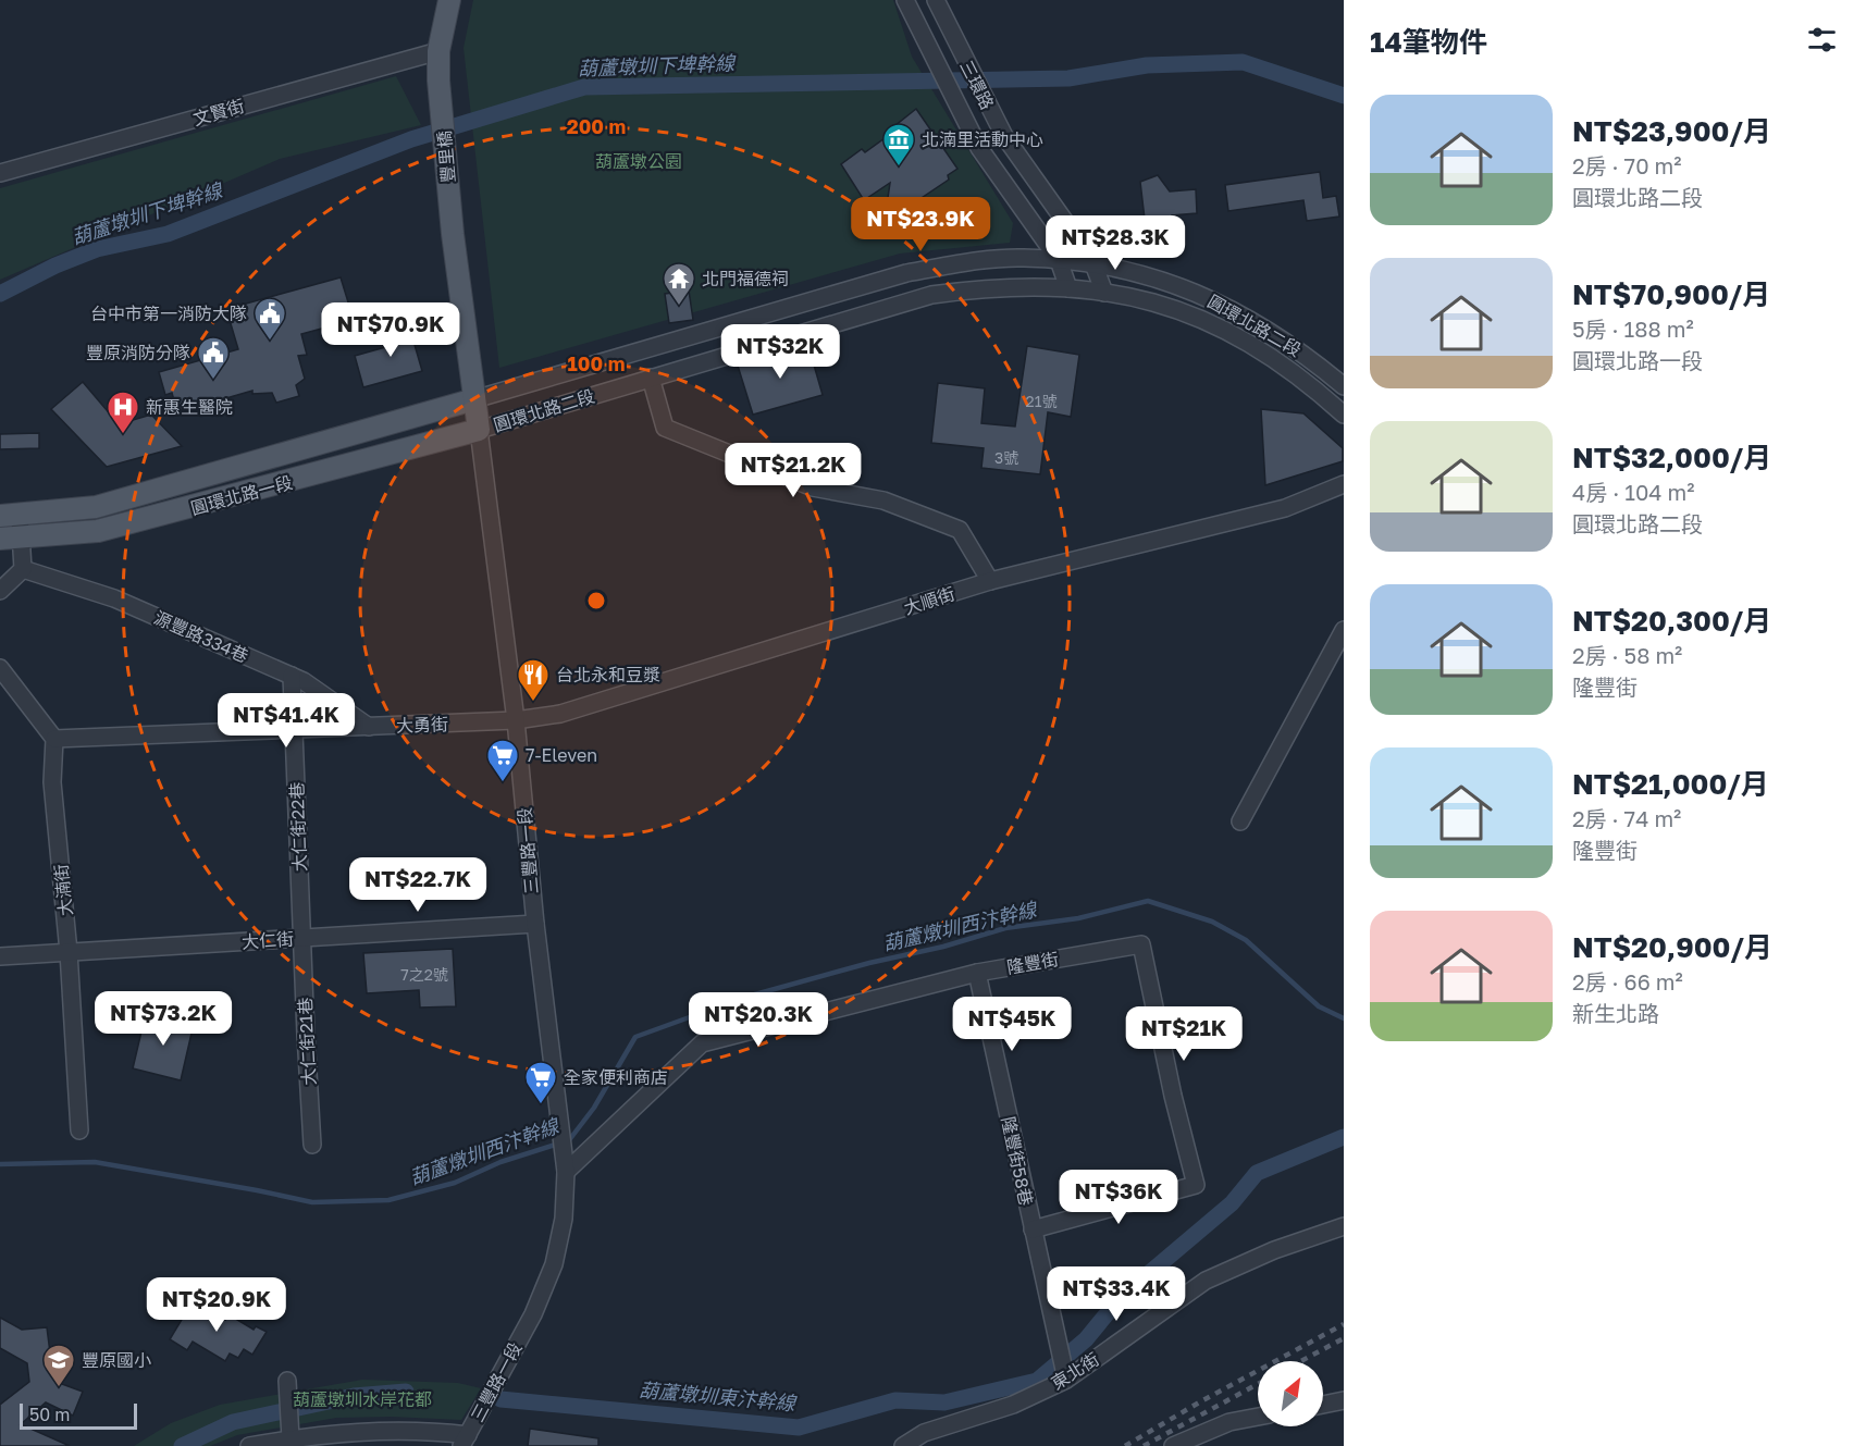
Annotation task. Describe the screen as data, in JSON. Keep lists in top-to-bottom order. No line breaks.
{"streets":{"main road":["豐里橋","圓環北路一段","三豐路一段"],"street":["三環路","文賢街","圓環北路二段","大順街","源豐路334巷","大勇街","大仁街22巷","大湳街","大仁街","隆豐街","大仁街21巷","隆豐街58巷","東北街"]},"crossings":[["三環路","圓環北路二段"],["文賢街","豐里橋"],["豐里橋","三豐路一段"],["圓環北路二段","圓環北路一段"],["圓環北路二段","三豐路一段"],["圓環北路一段","三豐路一段"],["大順街","大勇街"],["大順街","三豐路一段"],["源豐路334巷","大勇街"],["源豐路334巷","大仁街22巷"],["大勇街","大仁街22巷"],["大勇街","三豐路一段"],["大勇街","大湳街"],["大仁街22巷","大仁街"],["大仁街22巷","大仁街21巷"],["三豐路一段","大仁街"],["三豐路一段","隆豐街"],["大湳街","大仁街"],["大仁街","大仁街21巷"],["隆豐街","隆豐街58巷"],["隆豐街58巷","東北街"]],"water":["葫蘆墩圳下埤幹線","葫蘆燉圳西汴幹線","葫蘆墩圳東汴幹線"],"parks":["葫蘆墩公園","葫蘆墩圳水岸花都"],"places":{"museum":["北湳里活動中心"],"temple":["北門福德祠"],"public building":["台中市第一消防大隊","豐原消防分隊"],"hospital":["新惠生醫院"],"restaurant":["台北永和豆漿"],"supermarket":["7-Eleven","全家便利商店"],"school or university":["豐原國小"]},"house_numbers":["21號","3號","7之2號"],"scale_bar":"50 m","north":"top right","page":{"heading":"14筆物件","list":[{"name":"NT$23,900/月","note":"2房 · 70 m² · 圓環北路二段"},{"name":"NT$70,900/月","note":"5房 · 188 m² · 圓環北路一段"},{"name":"NT$32,000/月","note":"4房 · 104 m² · 圓環北路二段"},{"name":"NT$20,300/月","note":"2房 · 58 m² · 隆豐街"},{"name":"NT$21,000/月","note":"2房 · 74 m² · 隆豐街"},{"name":"NT$20,900/月","note":"2房 · 66 m² · 新生北路"}],"price":["NT$23.9K","NT$28.3K","NT$70.9K","NT$32K","NT$21.2K","NT$41.4K","NT$22.7K","NT$73.2K","NT$20.3K","NT$45K","NT$21K","NT$36K","NT$33.4K","NT$20.9K"],"scale":"50 m"},"rings":["200 m","100 m"]}
